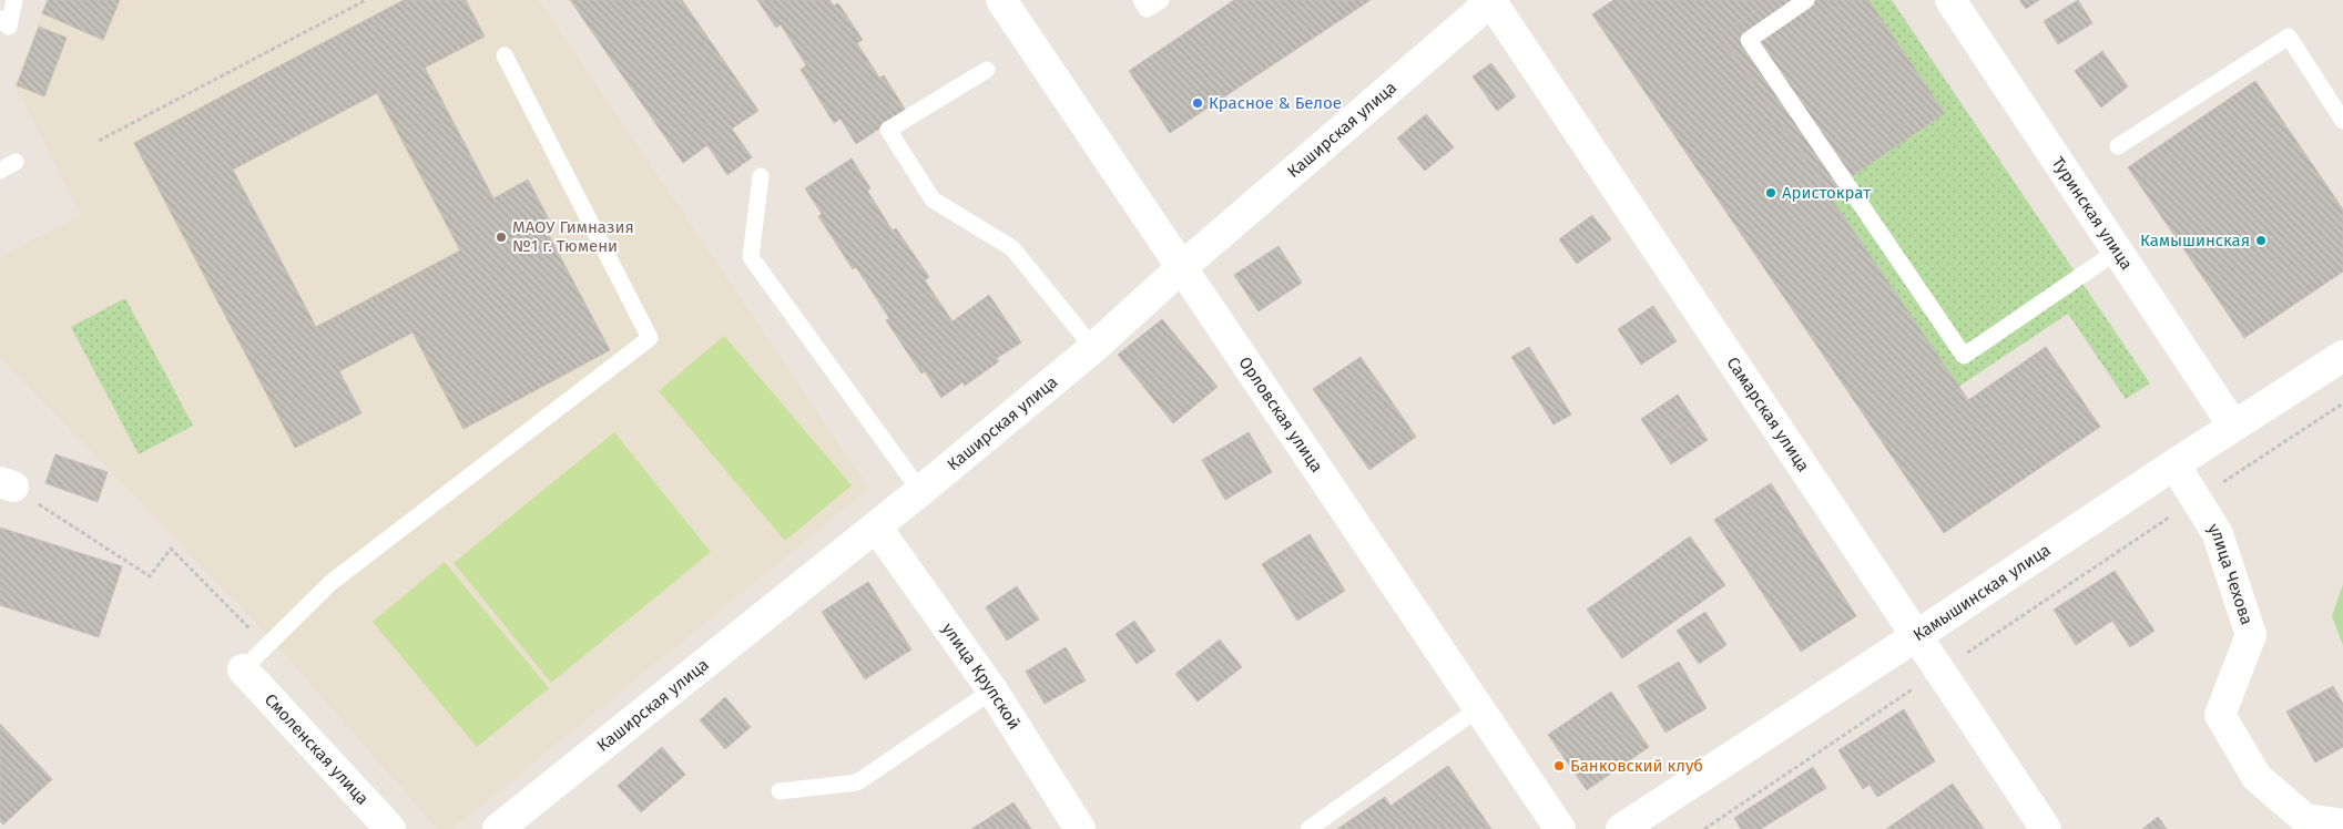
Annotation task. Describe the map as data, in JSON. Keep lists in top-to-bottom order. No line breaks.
{"streets":{"street":["Каширская улица","Туринская улица","Орловская улица","Самарская улица","улица Чехова","Камышинская улица","улица Крупской","Смоленская улица"]},"crossings":[["Каширская улица","Орловская улица"],["Каширская улица","Самарская улица"],["Каширская улица","улица Крупской"],["Туринская улица","Камышинская улица"],["Самарская улица","Камышинская улица"],["улица Чехова","Камышинская улица"]],"places":["Красное & Белое","Аристократ","МАОУ Гимназия №1 г. Тюмени","Камышинская","Банковский клуб"]}
